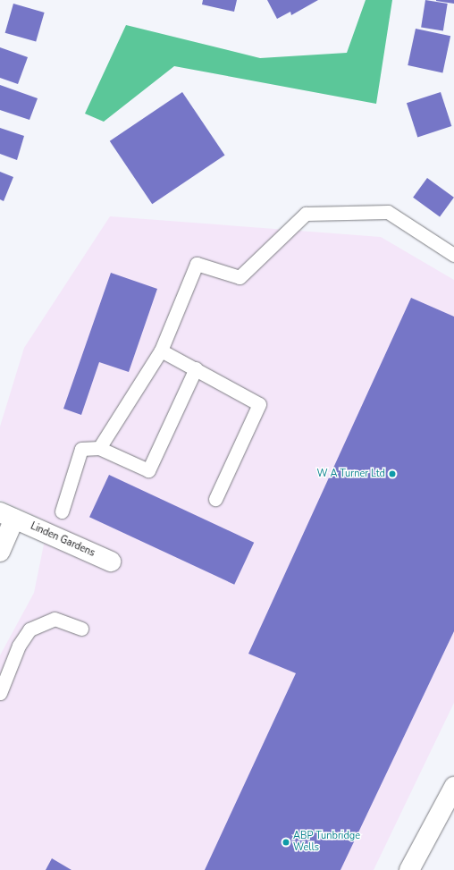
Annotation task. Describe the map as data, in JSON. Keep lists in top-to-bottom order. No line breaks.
{"streets":{"street":["Linden Gardens"]},"places":["W A Turner Ltd","ABP Tunbridge Wells"]}
